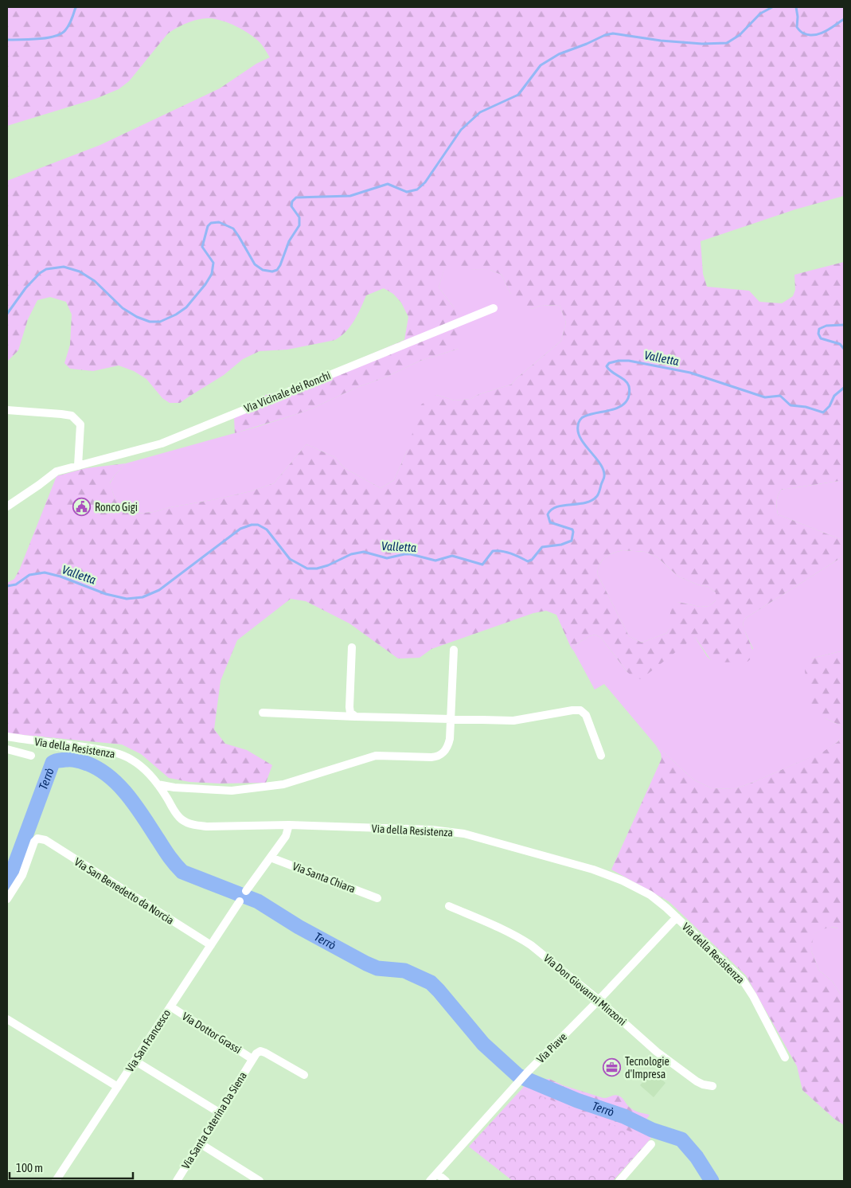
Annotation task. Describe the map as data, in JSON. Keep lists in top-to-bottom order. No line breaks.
{"streets":{"street":["Via Vicinale dei Ronchi","Via della Resistenza","Via Santa Chiara","Via San Benedetto da Norcia","Via Don Giovanni Minzoni","Via Dottor Grassi","Via San Francesco","Via Piave","Via Santa Caterina Da Siena"]},"crossings":[["Via della Resistenza","Via Piave"],["Via San Benedetto da Norcia","Via San Francesco"],["Via Don Giovanni Minzoni","Via Piave"],["Via Dottor Grassi","Via San Francesco"],["Via Dottor Grassi","Via Santa Caterina Da Siena"]],"water":["Valletta","Terrò"],"places":{"public building":["Ronco Gigi"],"office":["Tecnologie d'Impresa"]},"scale_bar":"100 m"}
